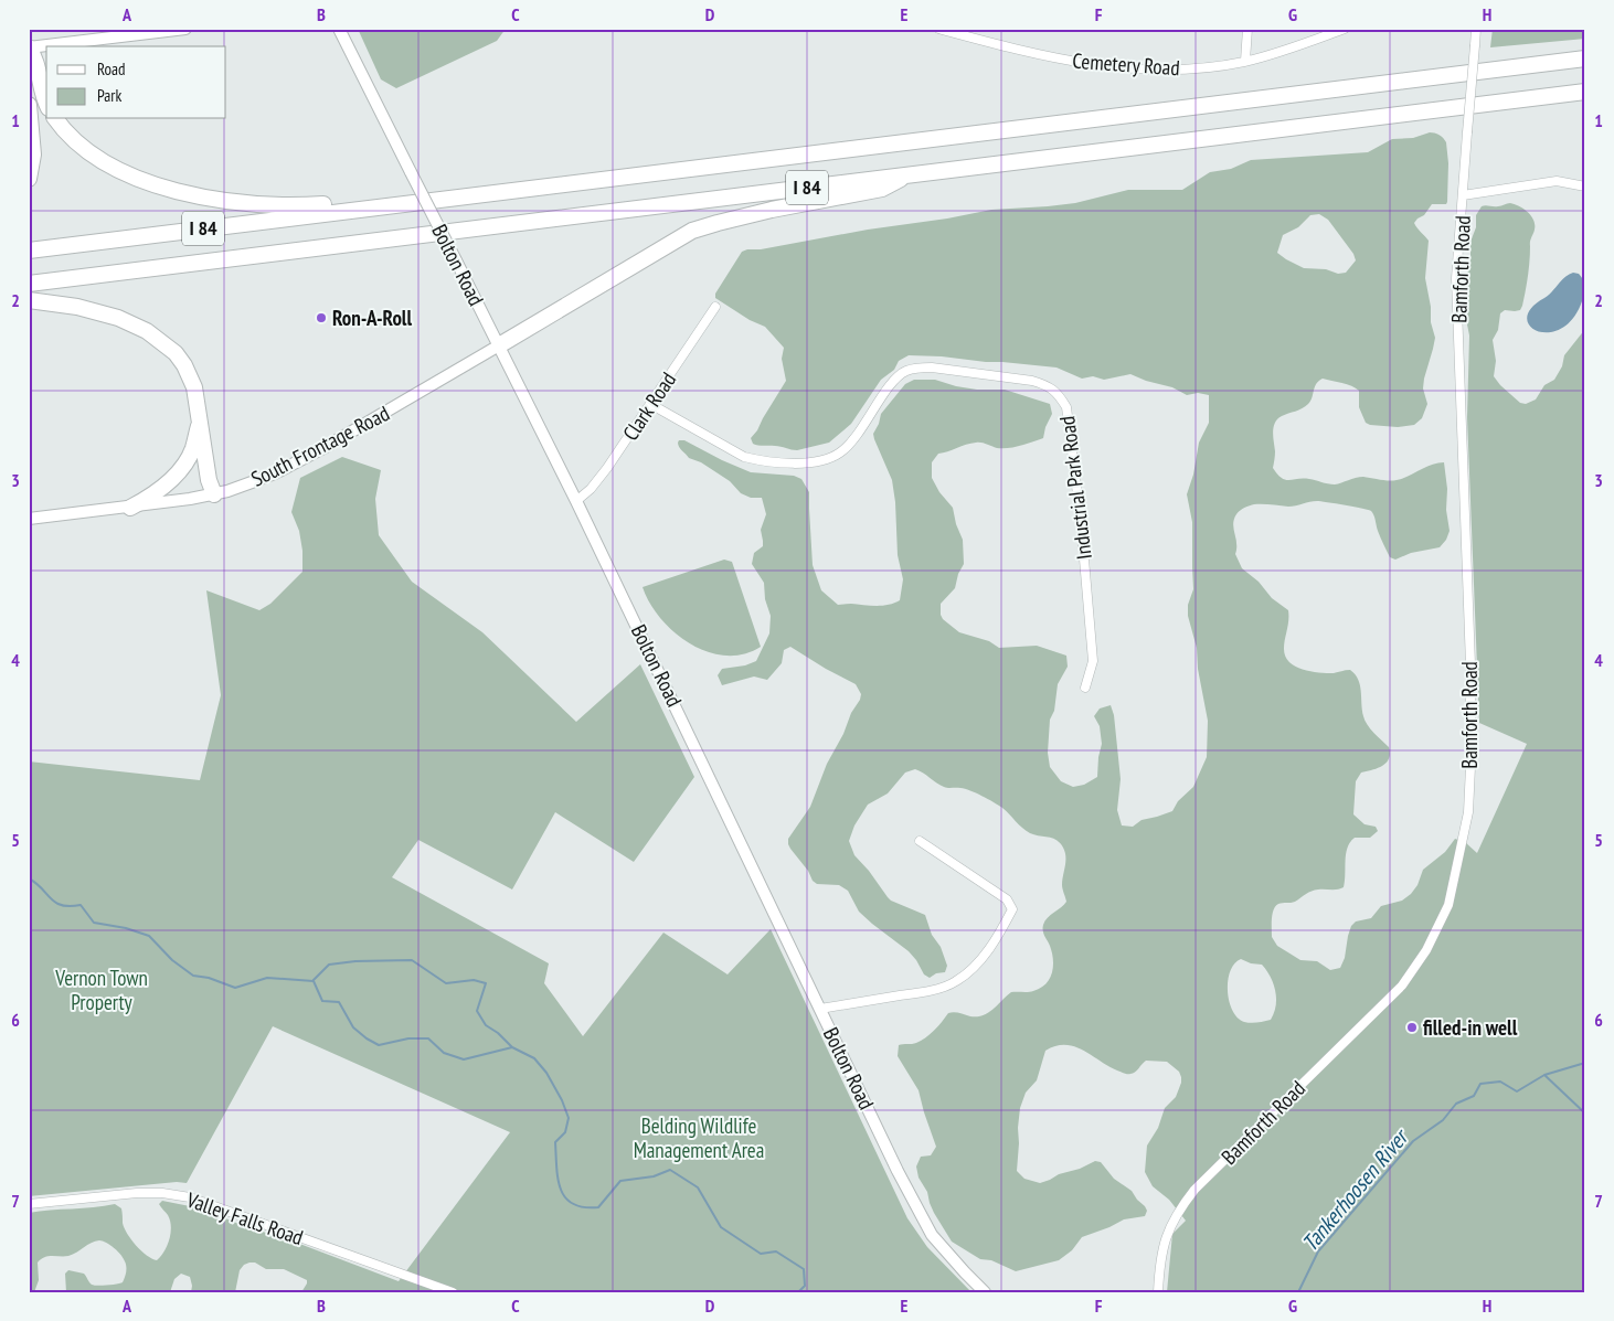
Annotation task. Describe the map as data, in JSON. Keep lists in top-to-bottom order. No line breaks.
{"streets":{"highway":["I 84"],"street":["Cemetery Road","Bolton Road","Bamforth Road","Clark Road","South Frontage Road","Industrial Park Road","Valley Falls Road"]},"crossings":[["Bolton Road","Clark Road"],["Bolton Road","South Frontage Road"],["Clark Road","Industrial Park Road"]],"water":["Tankerhoosen River"],"parks":["Vernon Town Property","Belding Wildlife Management Area"],"places":["Ron-A-Roll","filled-in well"],"legend":["Road","Park"],"grid":{"columns":["A","B","C","D","E","F","G","H"],"rows":["1","2","3","4","5","6","7"]}}
